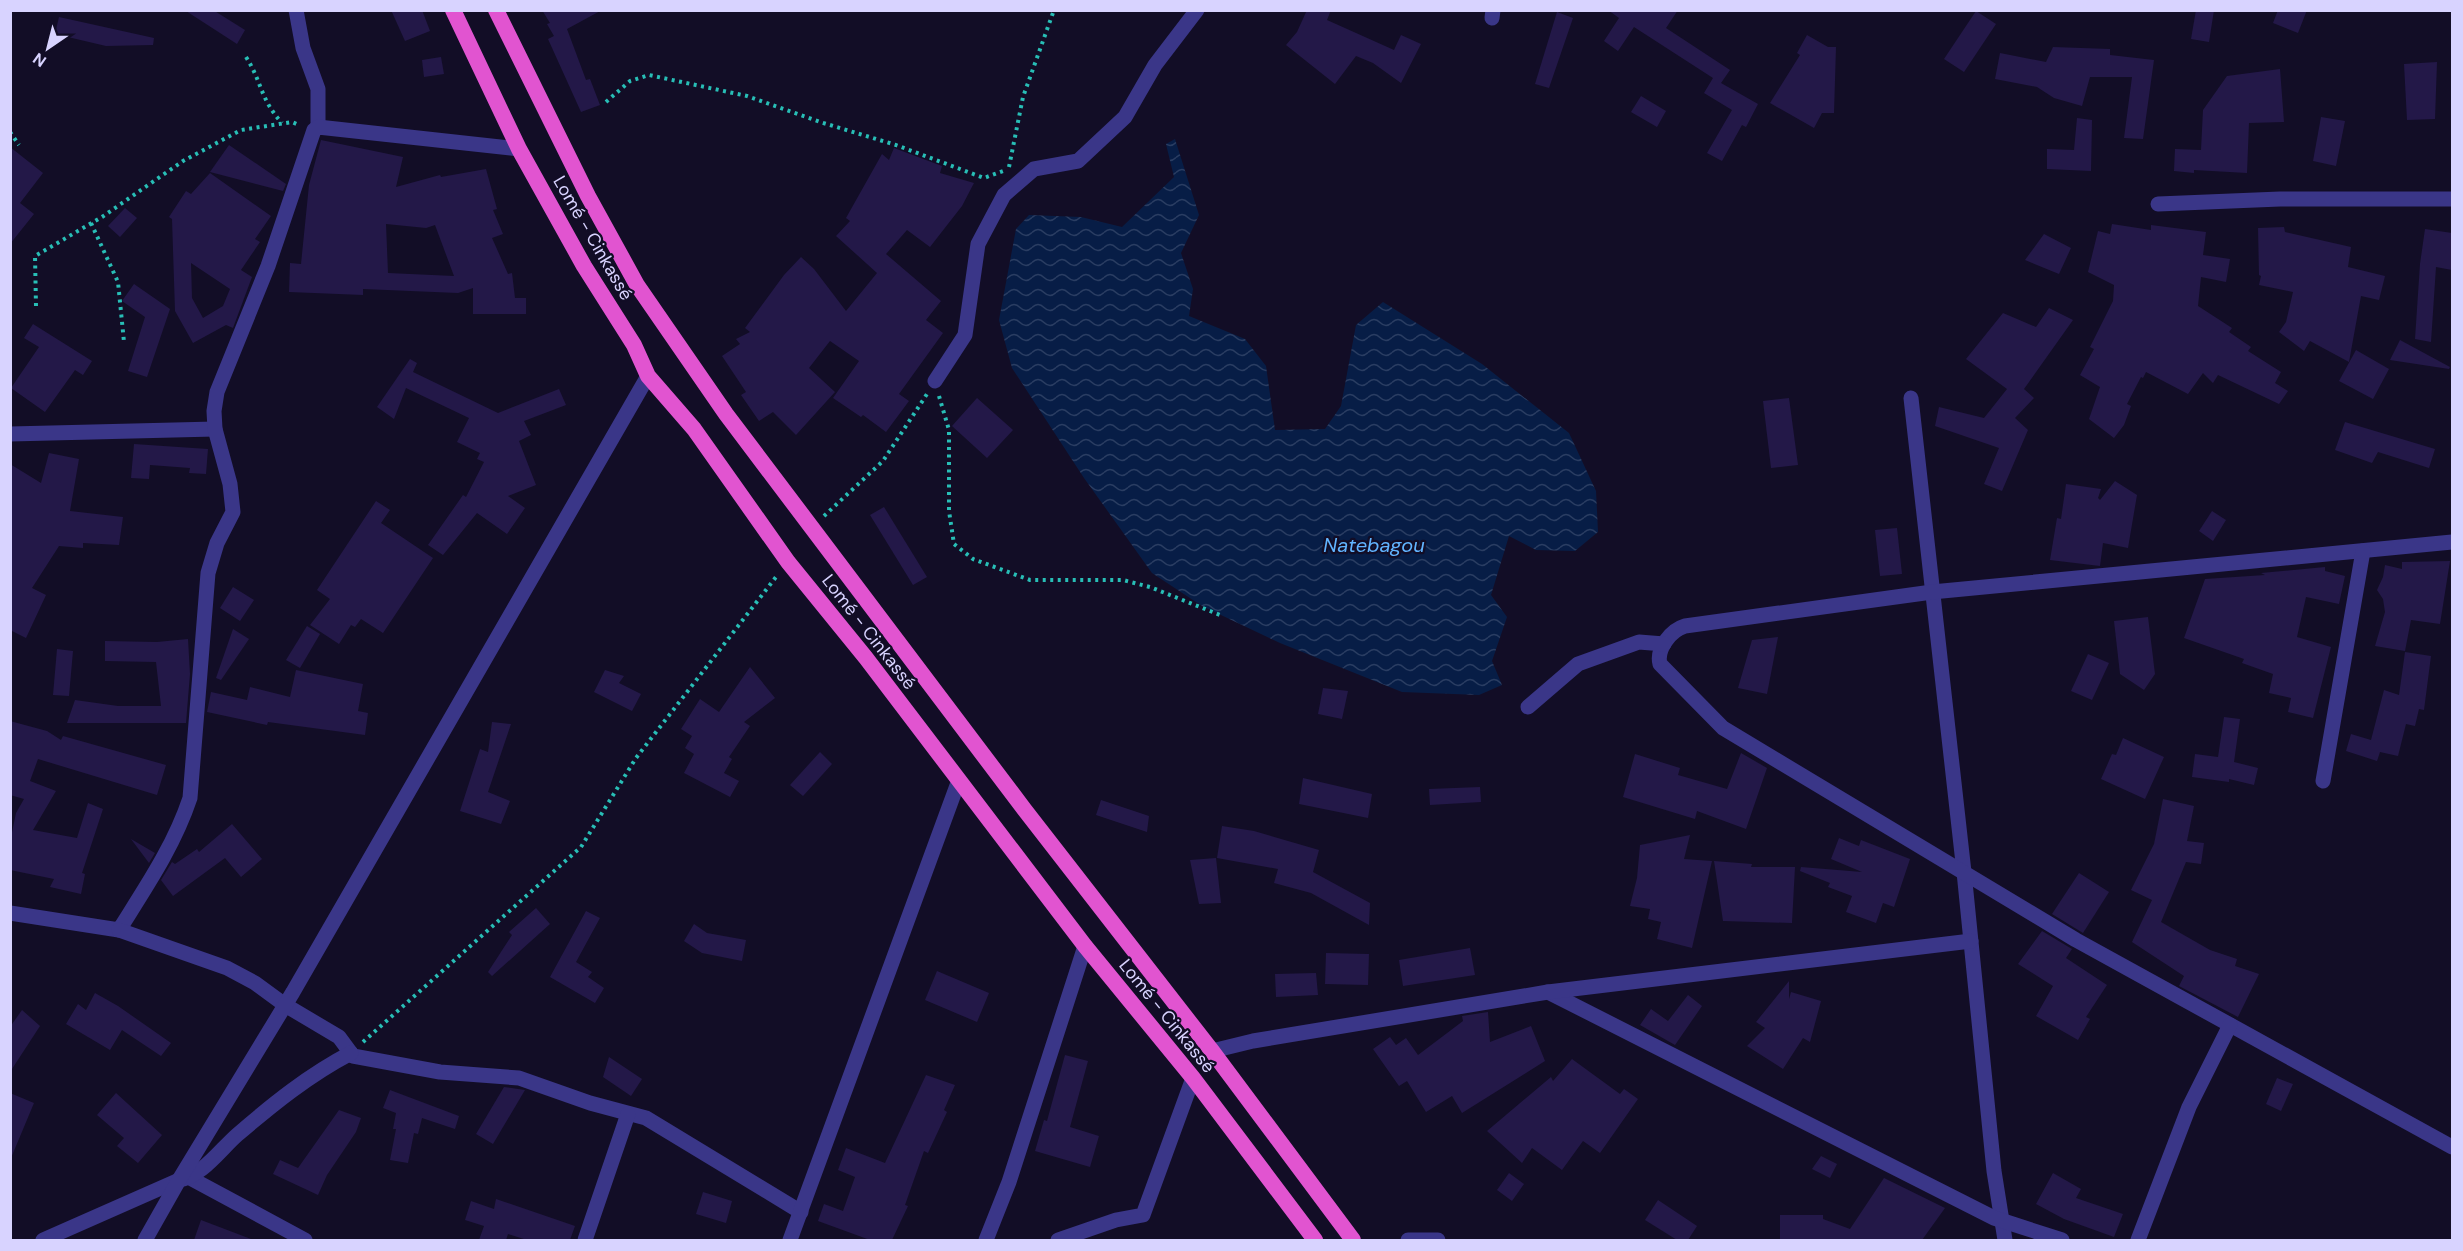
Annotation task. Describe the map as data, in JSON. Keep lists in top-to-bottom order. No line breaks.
{"streets":{"highway":["Lomé - Cinkassé"]},"water":["Natebagou"],"north":"bottom left"}
